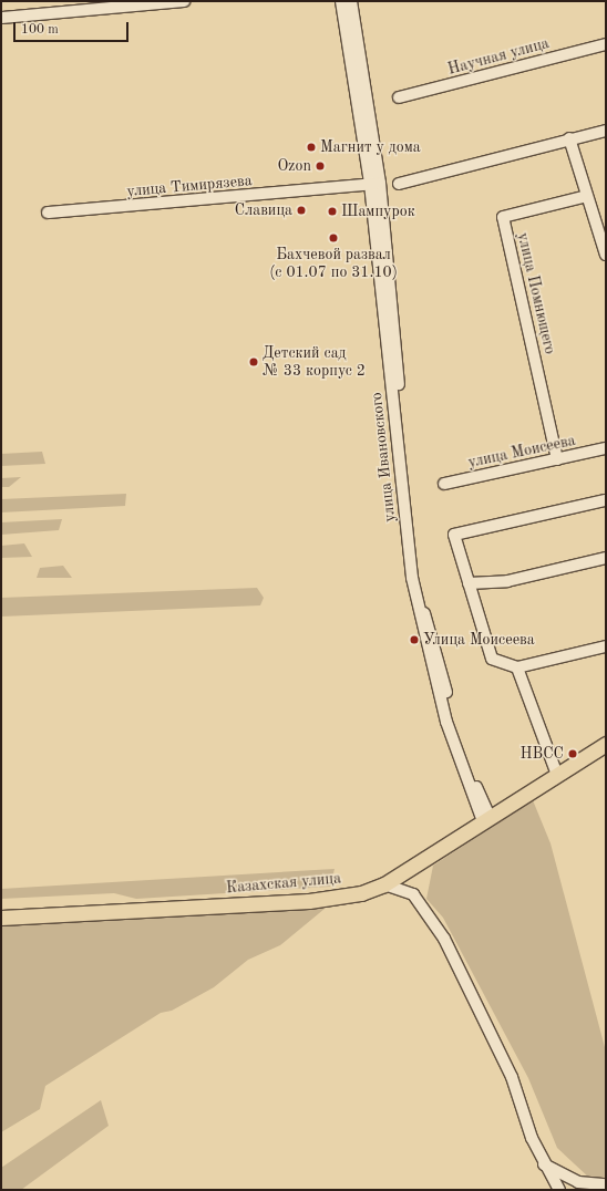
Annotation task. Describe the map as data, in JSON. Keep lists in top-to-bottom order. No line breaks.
{"streets":{"main road":["Казахская улица"],"street":["Научная улица","улица Тимирязева","улица Помнющего","улица Моисеева","улица Ивановского"]},"crossings":[["улица Тимирязева","улица Ивановского"],["улица Помнющего","улица Моисеева"],["улица Ивановского","Казахская улица"]],"places":["Магнит у дома","Ozon","Славица","Шампурок","Бахчевой развал (с 01.07 по 31.10)","Детский сад № 33 корпус 2","Улица Моисеева","НВСС"],"scale_bar":"100 m"}
